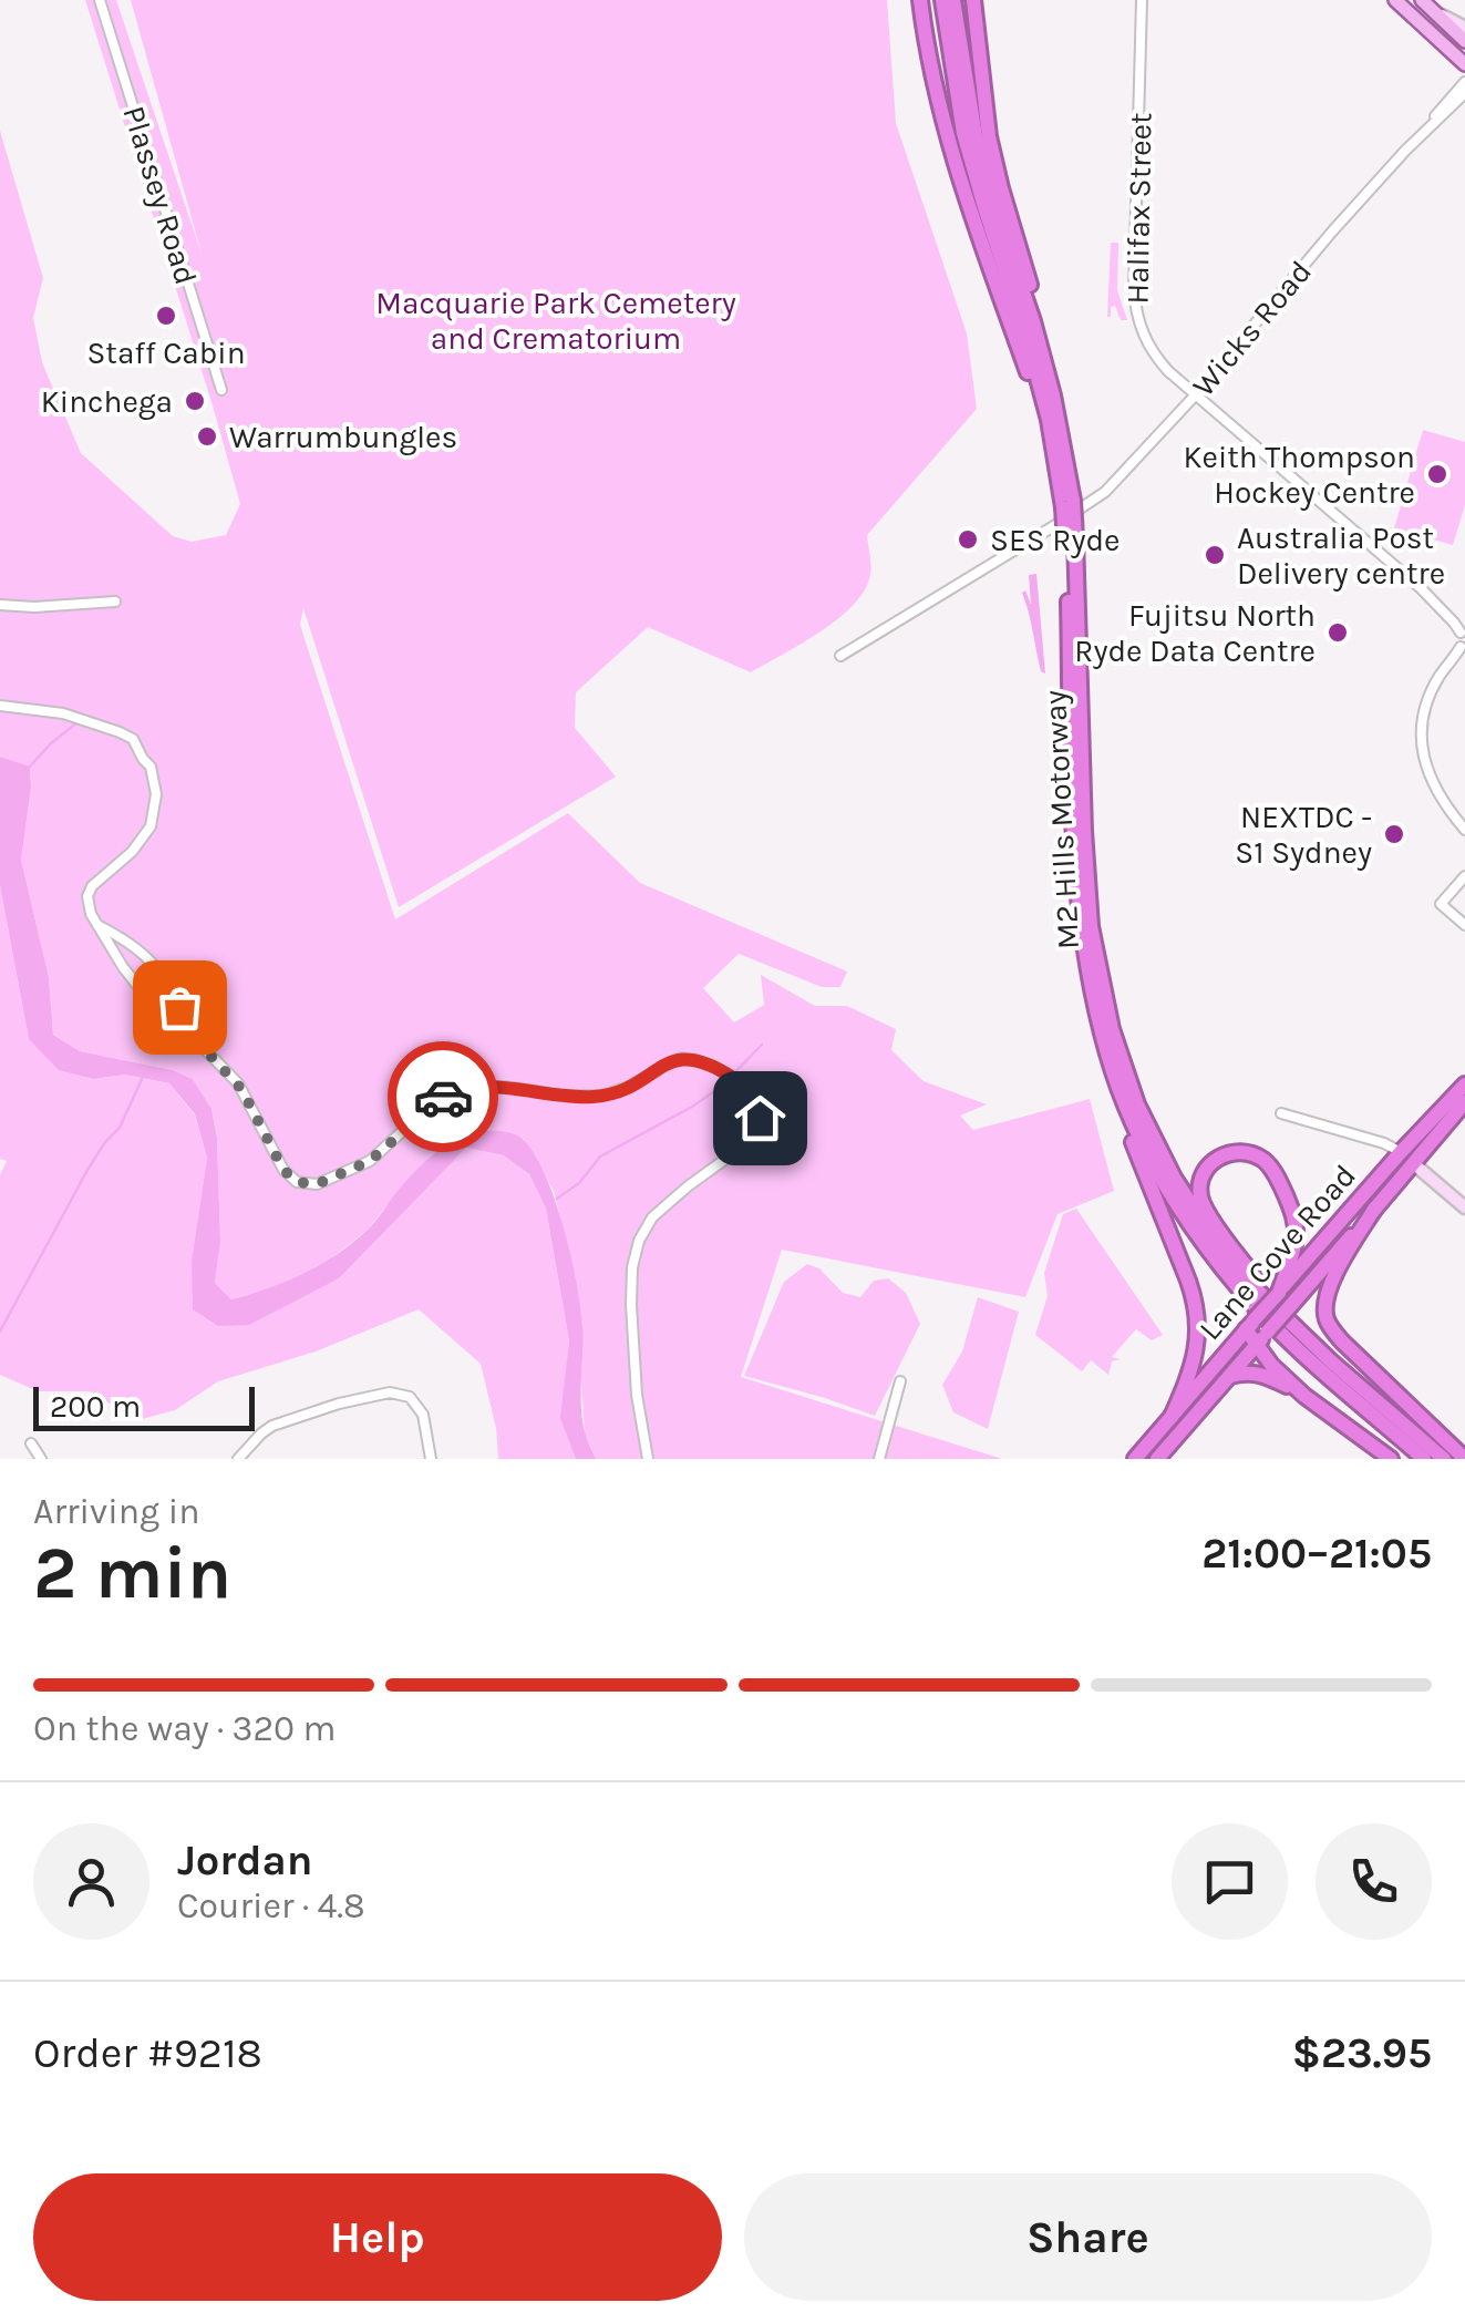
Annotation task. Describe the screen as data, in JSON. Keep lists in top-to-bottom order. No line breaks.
{"streets":{"highway":["M2 Hills Motorway","Lane Cove Road"],"street":["Plassey Road","Halifax Street","Wicks Road"]},"crossings":[["Halifax Street","Wicks Road"],["M2 Hills Motorway","Lane Cove Road"]],"parks":["Macquarie Park Cemetery and Crematorium"],"places":["Staff Cabin","Kinchega","Warrumbungles","Keith Thompson Hockey Centre","SES Ryde","Australia Post Delivery centre","Fujitsu North Ryde Data Centre","NEXTDC - S1 Sydney"],"scale_bar":"200 m","page":{"scale":"200 m","heading":["2 min","Arriving in","21:00–21:05"],"panel":["Jordan","Courier · 4.8","Order #9218","$23.95"],"bar":"On the way · 320 m","buttons":["Help","Share"]}}
